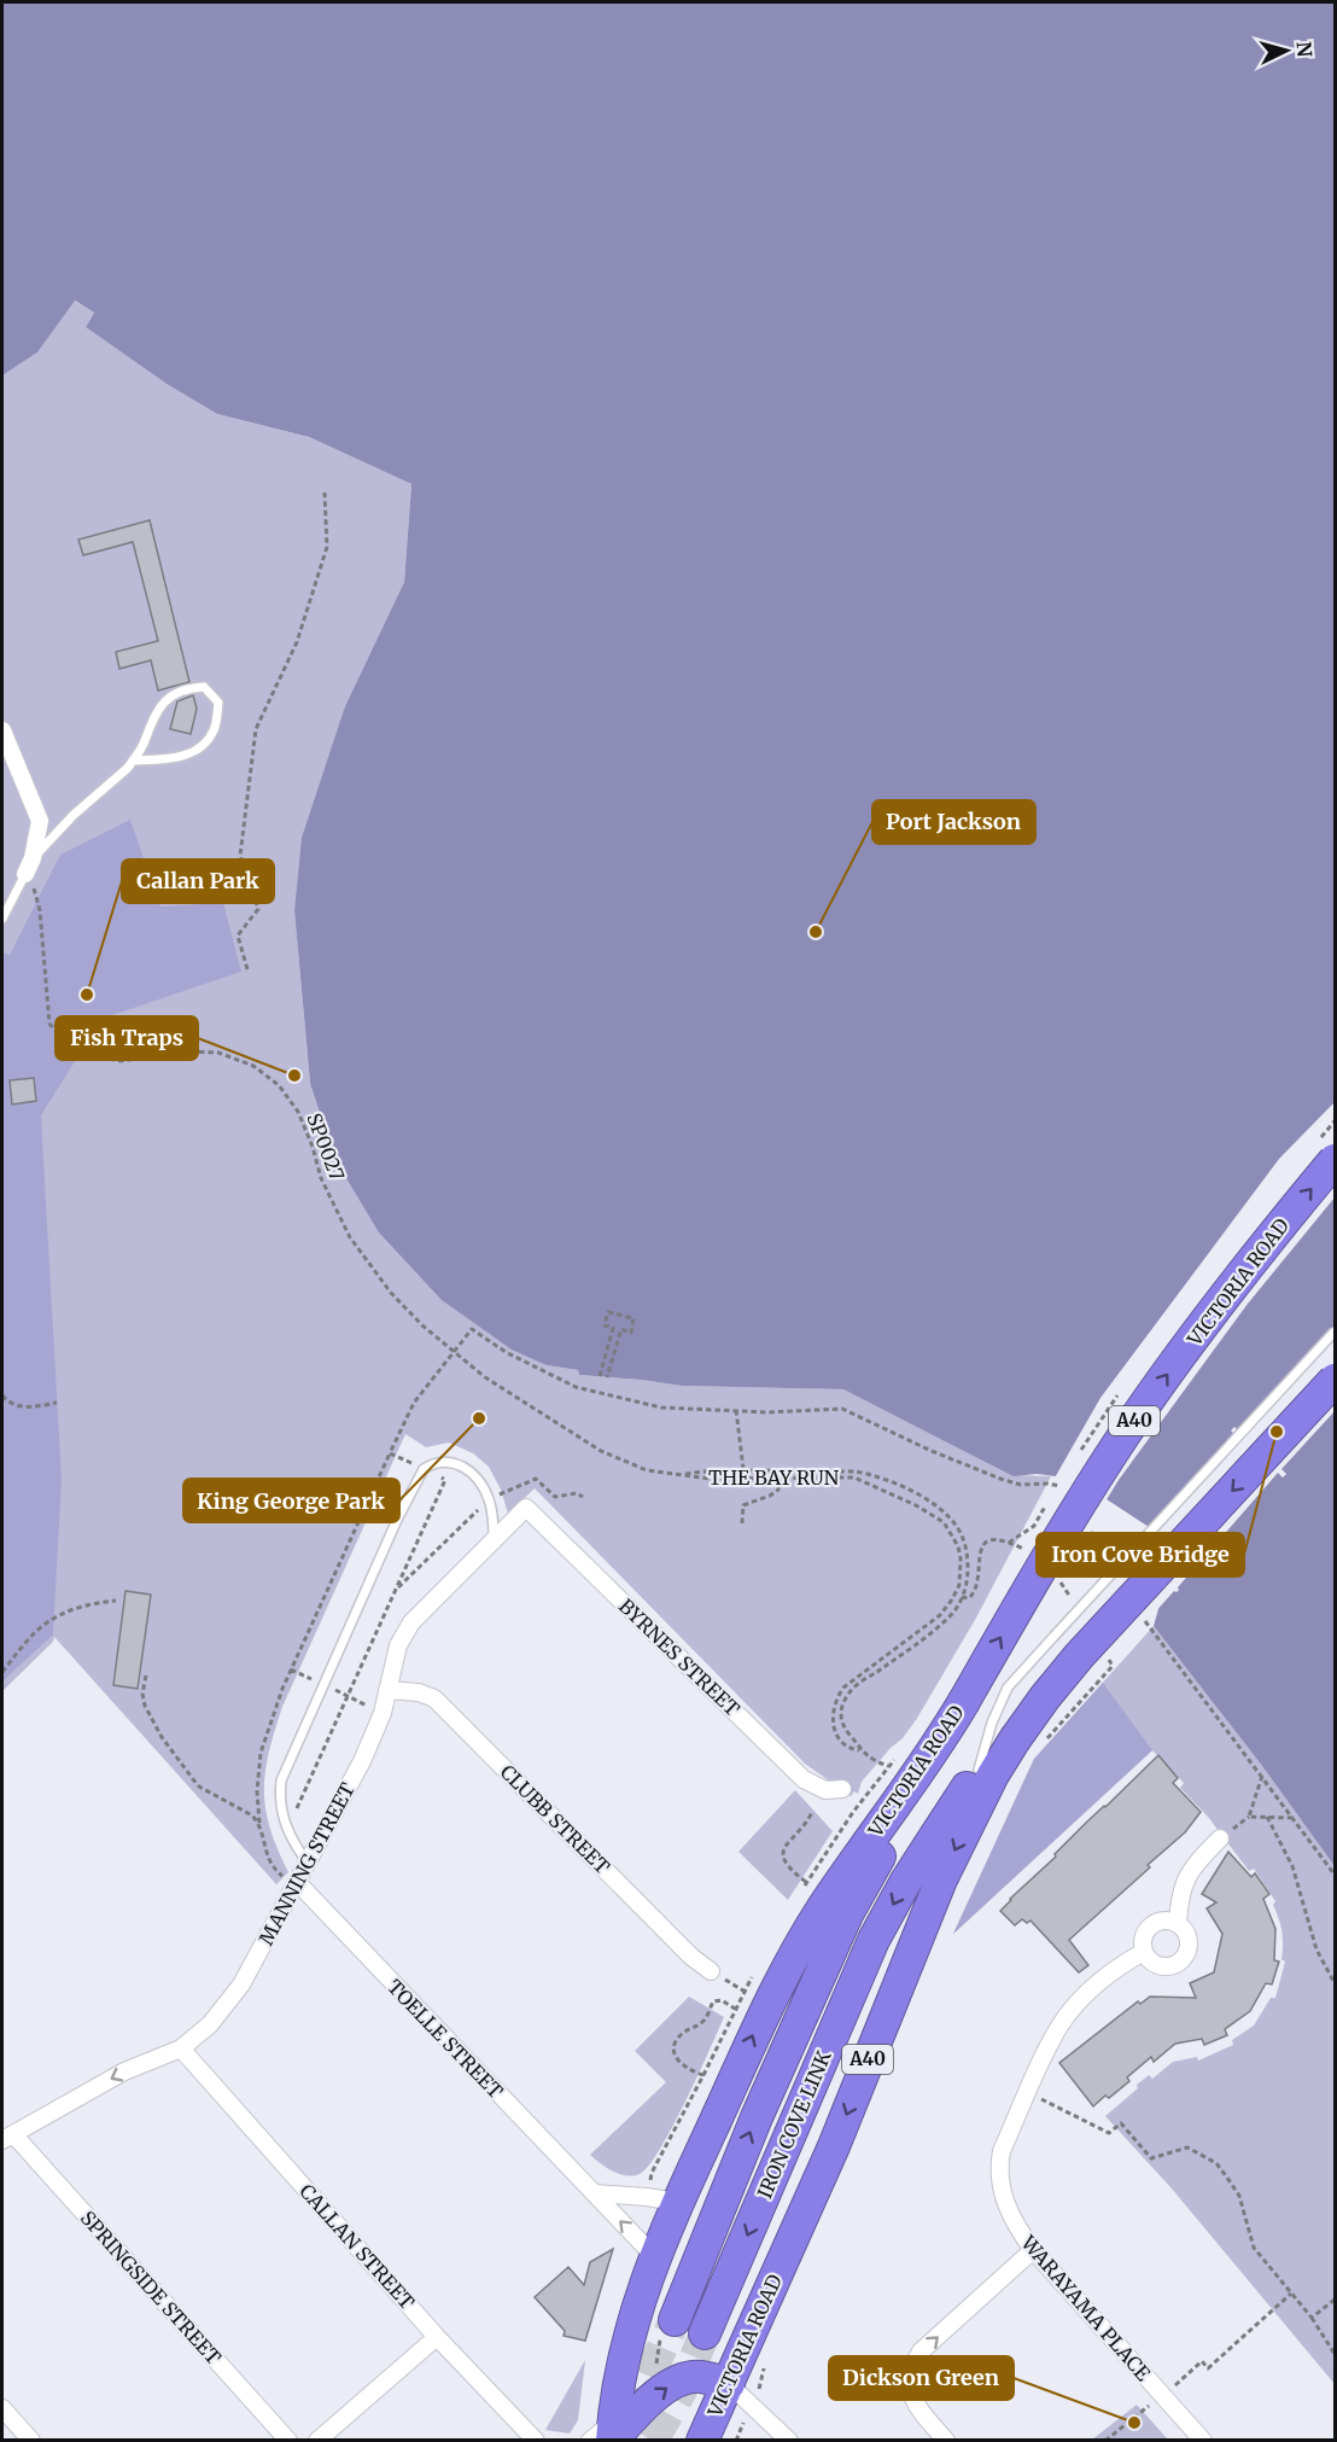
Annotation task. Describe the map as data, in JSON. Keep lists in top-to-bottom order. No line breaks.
{"streets":{"highway":["VICTORIA ROAD","A40","IRON COVE LINK"],"street":["BYRNES STREET","CLUBB STREET","MANNING STREET","TOELLE STREET","CALLAN STREET","SPRINGSIDE STREET","WARAYAMA PLACE"],"path":["SP0027","THE BAY RUN"]},"crossings":[["SP0027","THE BAY RUN"],["VICTORIA ROAD","TOELLE STREET"],["VICTORIA ROAD","IRON COVE LINK"],["BYRNES STREET","MANNING STREET"],["CLUBB STREET","MANNING STREET"],["MANNING STREET","TOELLE STREET"],["MANNING STREET","CALLAN STREET"],["MANNING STREET","SPRINGSIDE STREET"]],"places":["Port Jackson","Callan Park","Fish Traps","King George Park","Iron Cove Bridge","Dickson Green"],"north":"right"}
